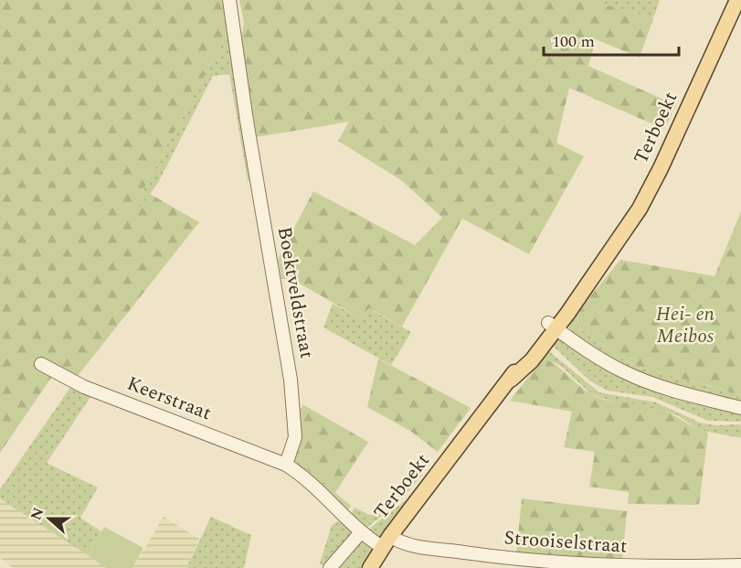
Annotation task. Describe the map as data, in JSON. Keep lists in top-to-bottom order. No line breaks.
{"streets":{"main road":["Terboekt"],"street":["Boektveldstraat","Keerstraat","Strooiselstraat"]},"crossings":[["Terboekt","Strooiselstraat"],["Boektveldstraat","Keerstraat"]],"parks":["Hei- en Meibos"],"scale_bar":"100 m","north":"left"}
